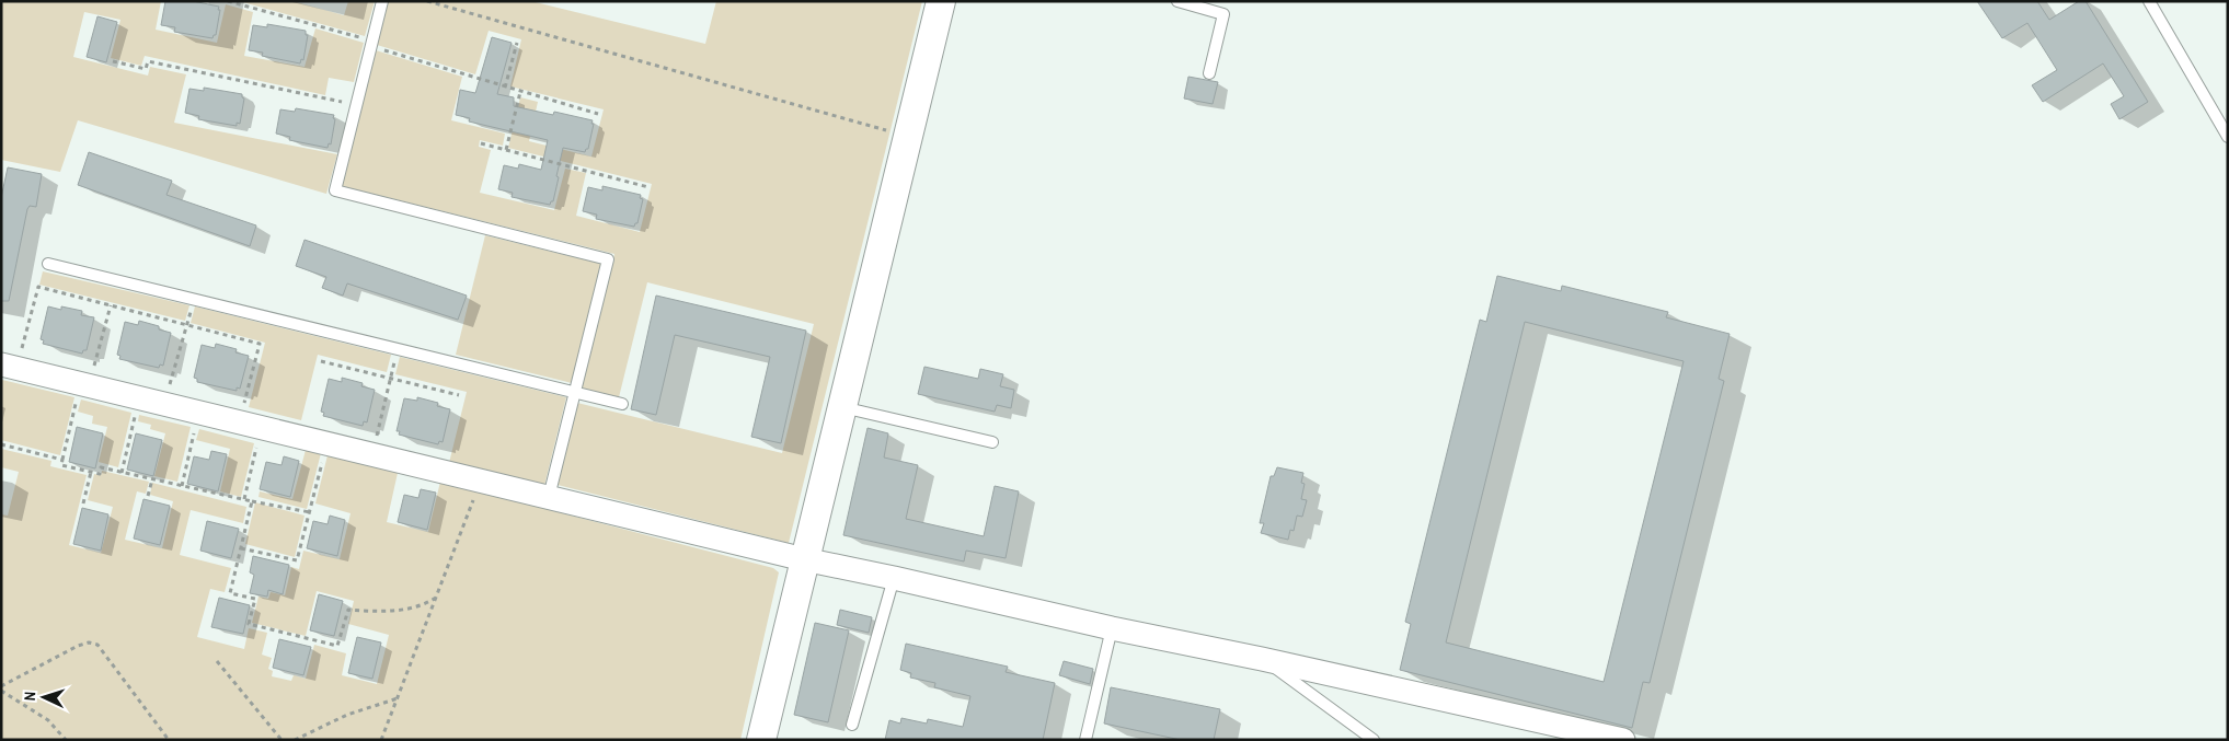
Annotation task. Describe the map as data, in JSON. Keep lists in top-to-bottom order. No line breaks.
{"north":"left"}
